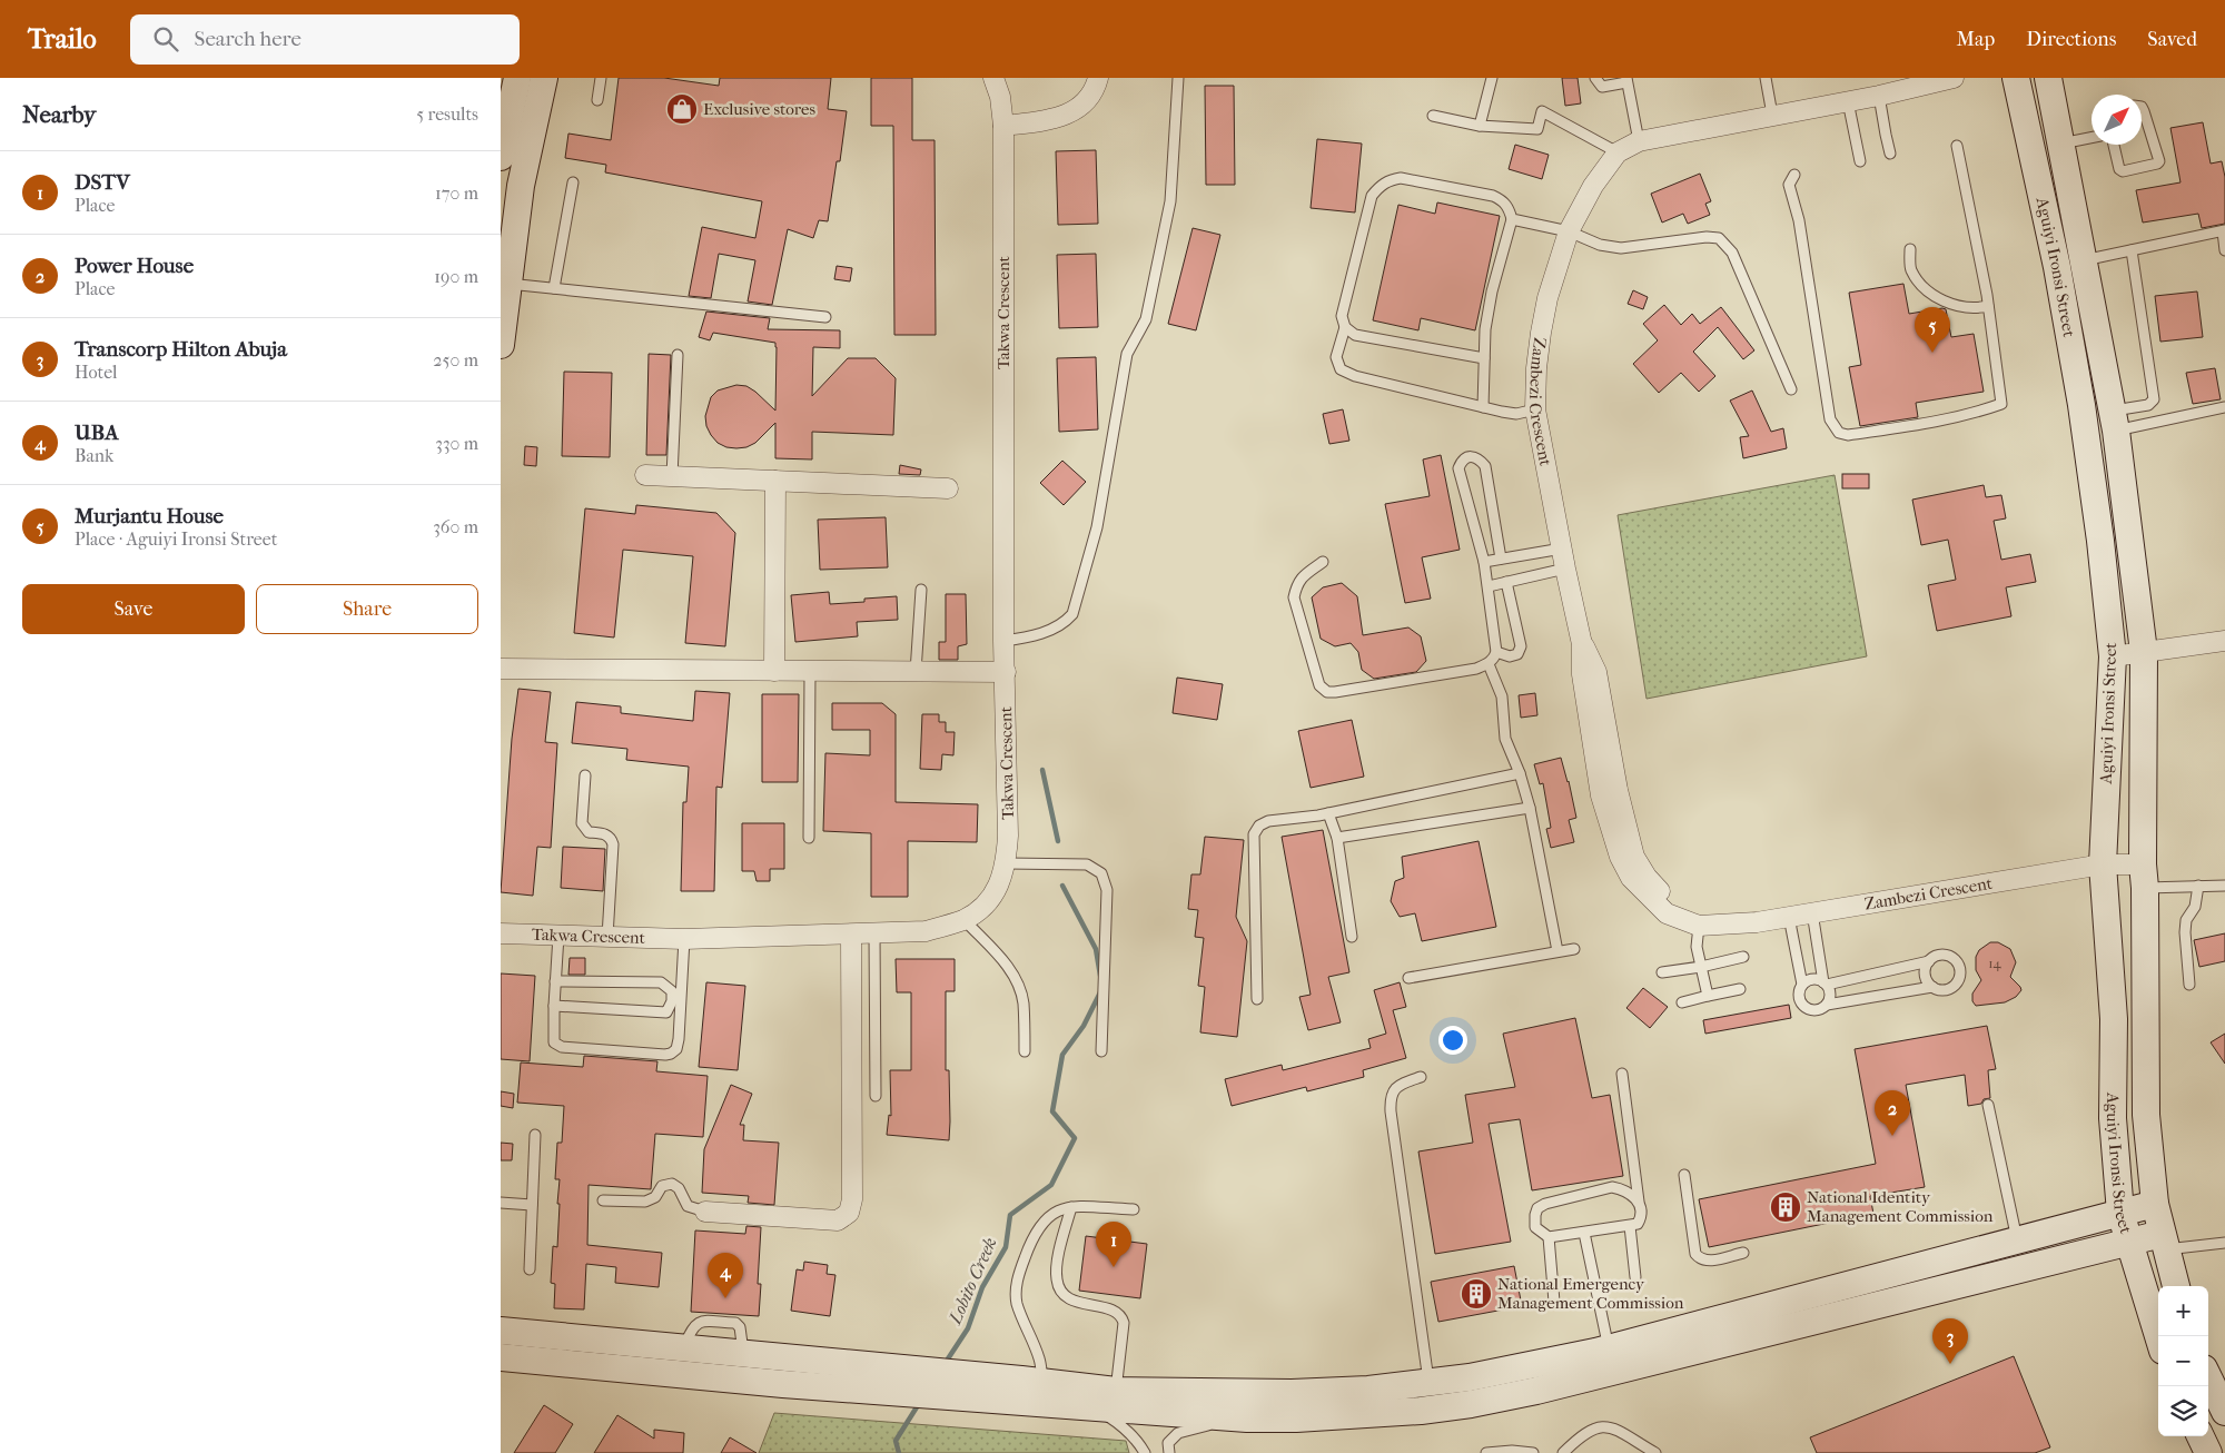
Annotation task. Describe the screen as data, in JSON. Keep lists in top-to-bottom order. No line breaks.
{"streets":{"main road":["Aguiyi Ironsi Street"],"street":["Takwa Crescent","Zambezi Crescent"]},"crossings":[["Aguiyi Ironsi Street","Zambezi Crescent"]],"water":["Lobito Creek"],"places":{"shop":["Exclusive stores"],"building":["National Identity Management Commission","National Emergency Management Commission"]},"house_numbers":["14"],"north":"top right","page":{"header":"Trailo","search":"Search here","nav":["Map","Directions","Saved"],"heading":["Nearby","5 results"],"list":[{"mark":"1","name":"DSTV","note":"Place","value":"170 m"},{"mark":"2","name":"Power House","note":"Place","value":"190 m"},{"mark":"3","name":"Transcorp Hilton Abuja","note":"Hotel","value":"250 m"},{"mark":"4","name":"UBA","note":"Bank","value":"330 m"},{"mark":"5","name":"Murjantu House","note":"Place · Aguiyi Ironsi Street","value":"360 m"}],"pins":["5","2","1","4","3"],"buttons":["Save","Share"],"map_buttons":["+","−"]}}
